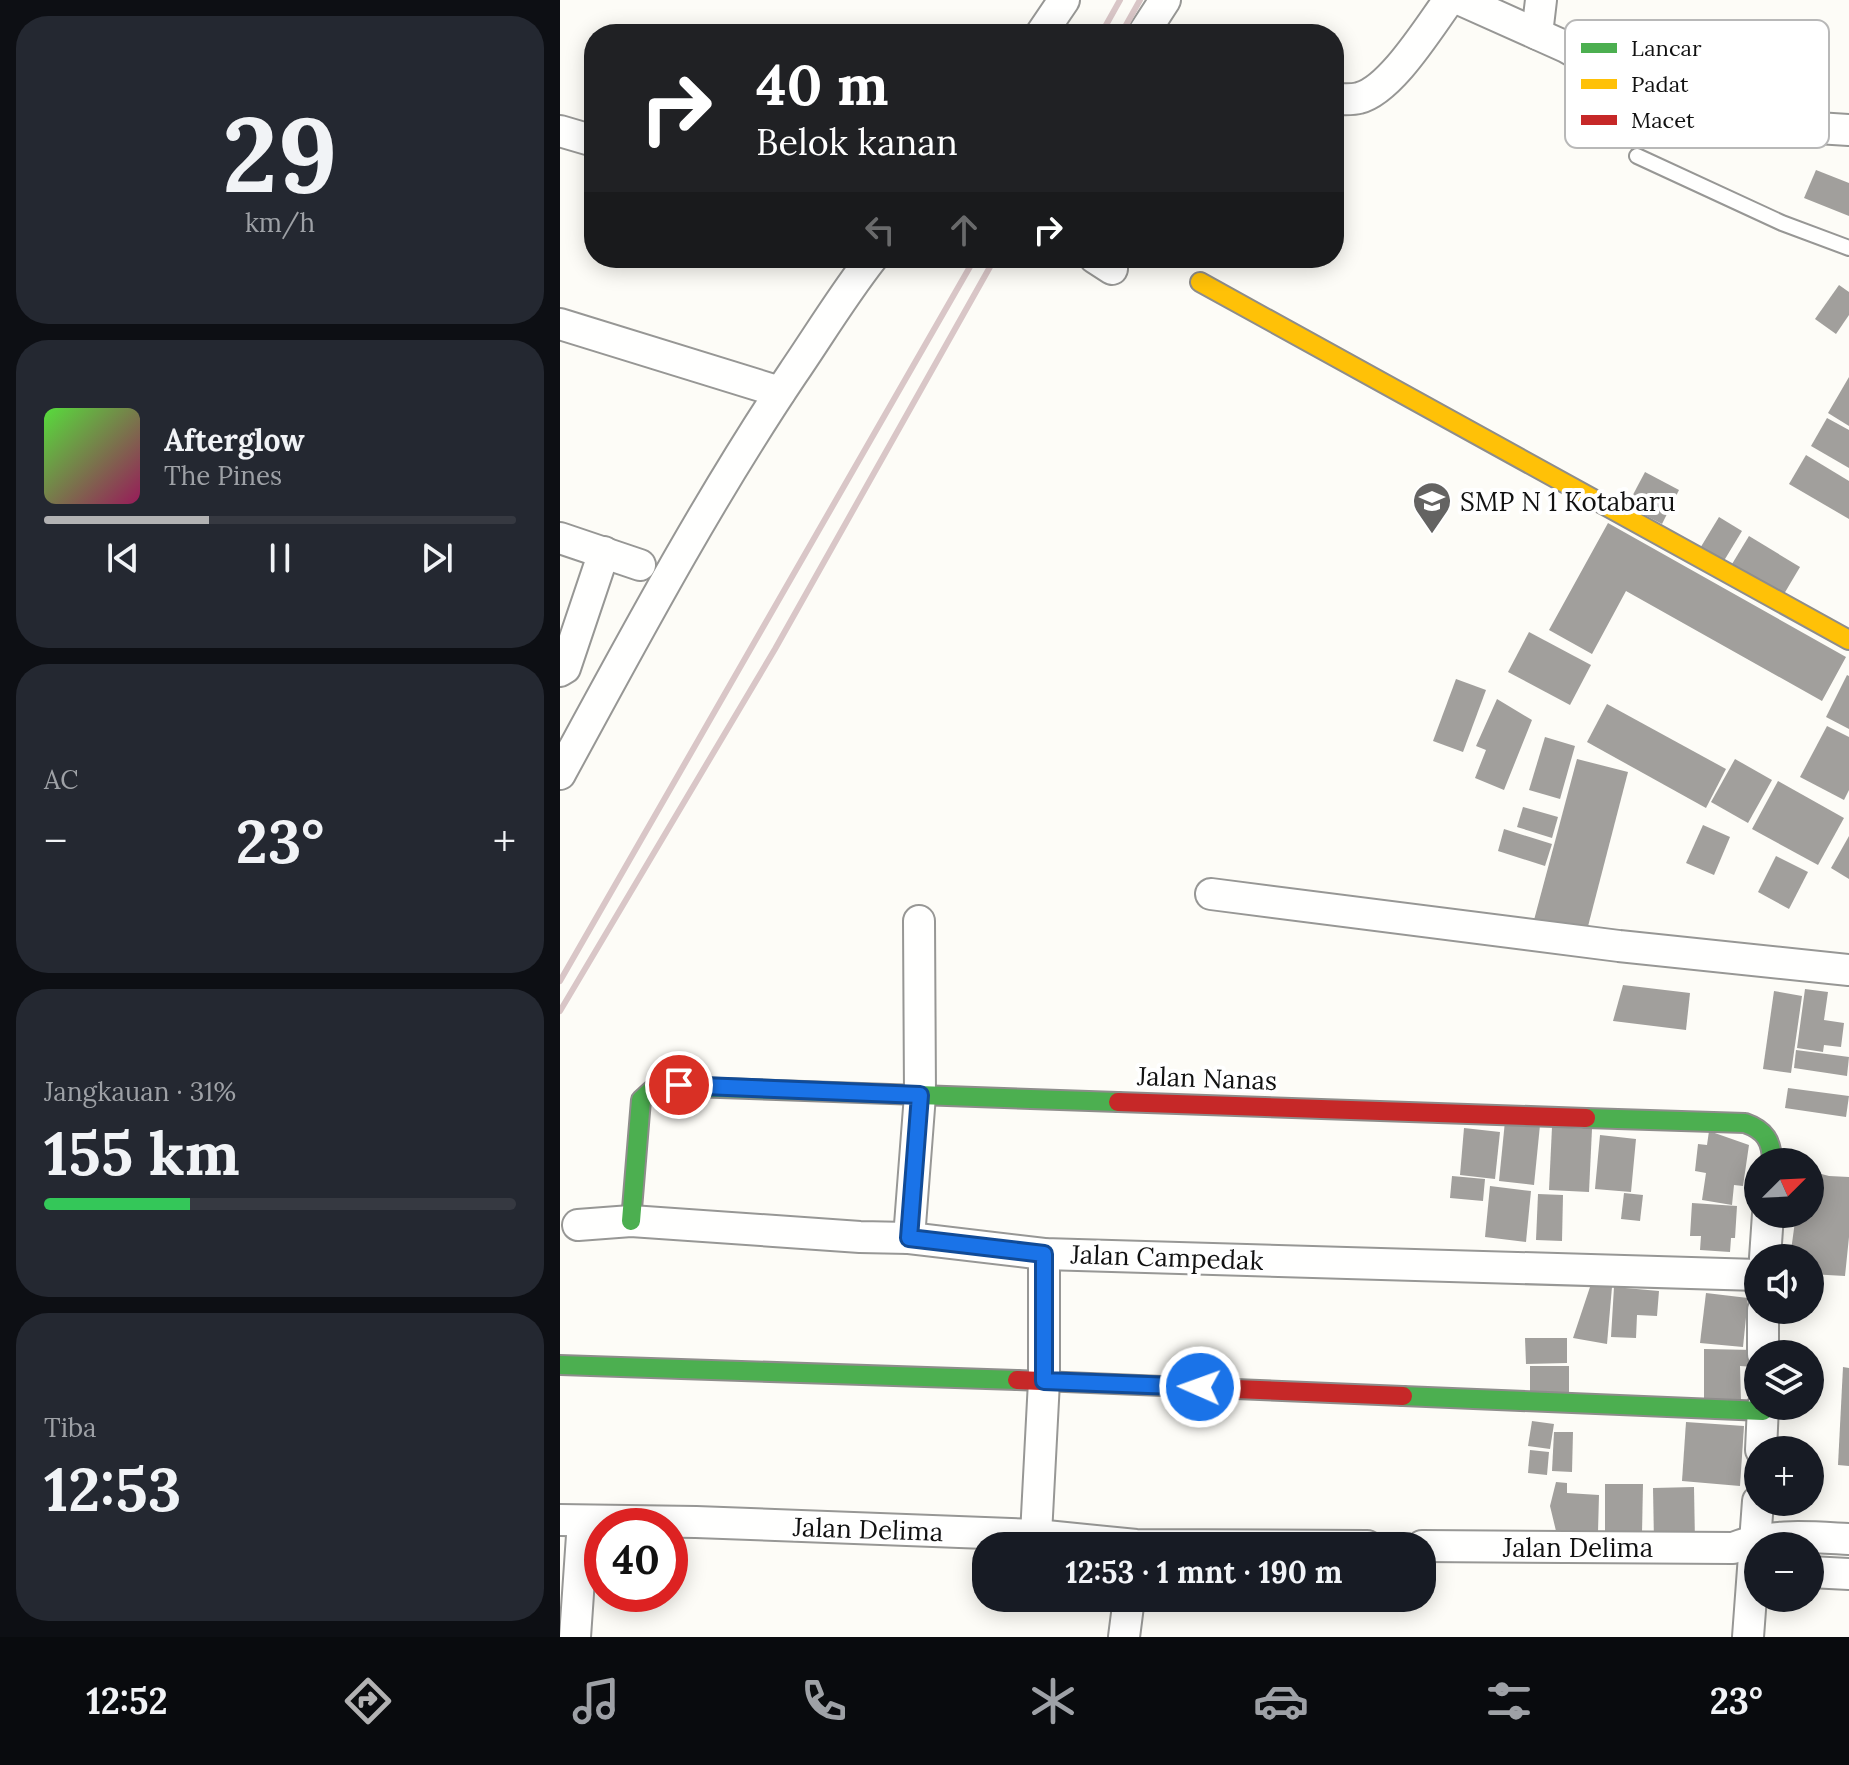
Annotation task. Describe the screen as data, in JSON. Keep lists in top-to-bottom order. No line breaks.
{"streets":{"street":["Jalan Nanas","Jalan Campedak","Jalan Delima"]},"crossings":[["Jalan Nanas","Jalan Campedak"]],"places":{"school or university":["SMP N 1 Kotabaru"]},"legend":["Lancar","Padat","Macet"],"north":"top right","page":{"tile":[["29","km/h"],"AC",["Jangkauan · 31%","155 km"],["Tiba","12:53"]],"turn":["40 m","Belok kanan"],"song":["Afterglow","The Pines"],"heat":["−","23°","+"],"map_buttons":["+","−"],"limit":"40","trip":"12:53 · 1 mnt · 190 m","tabs":["12:52","23°"]}}
